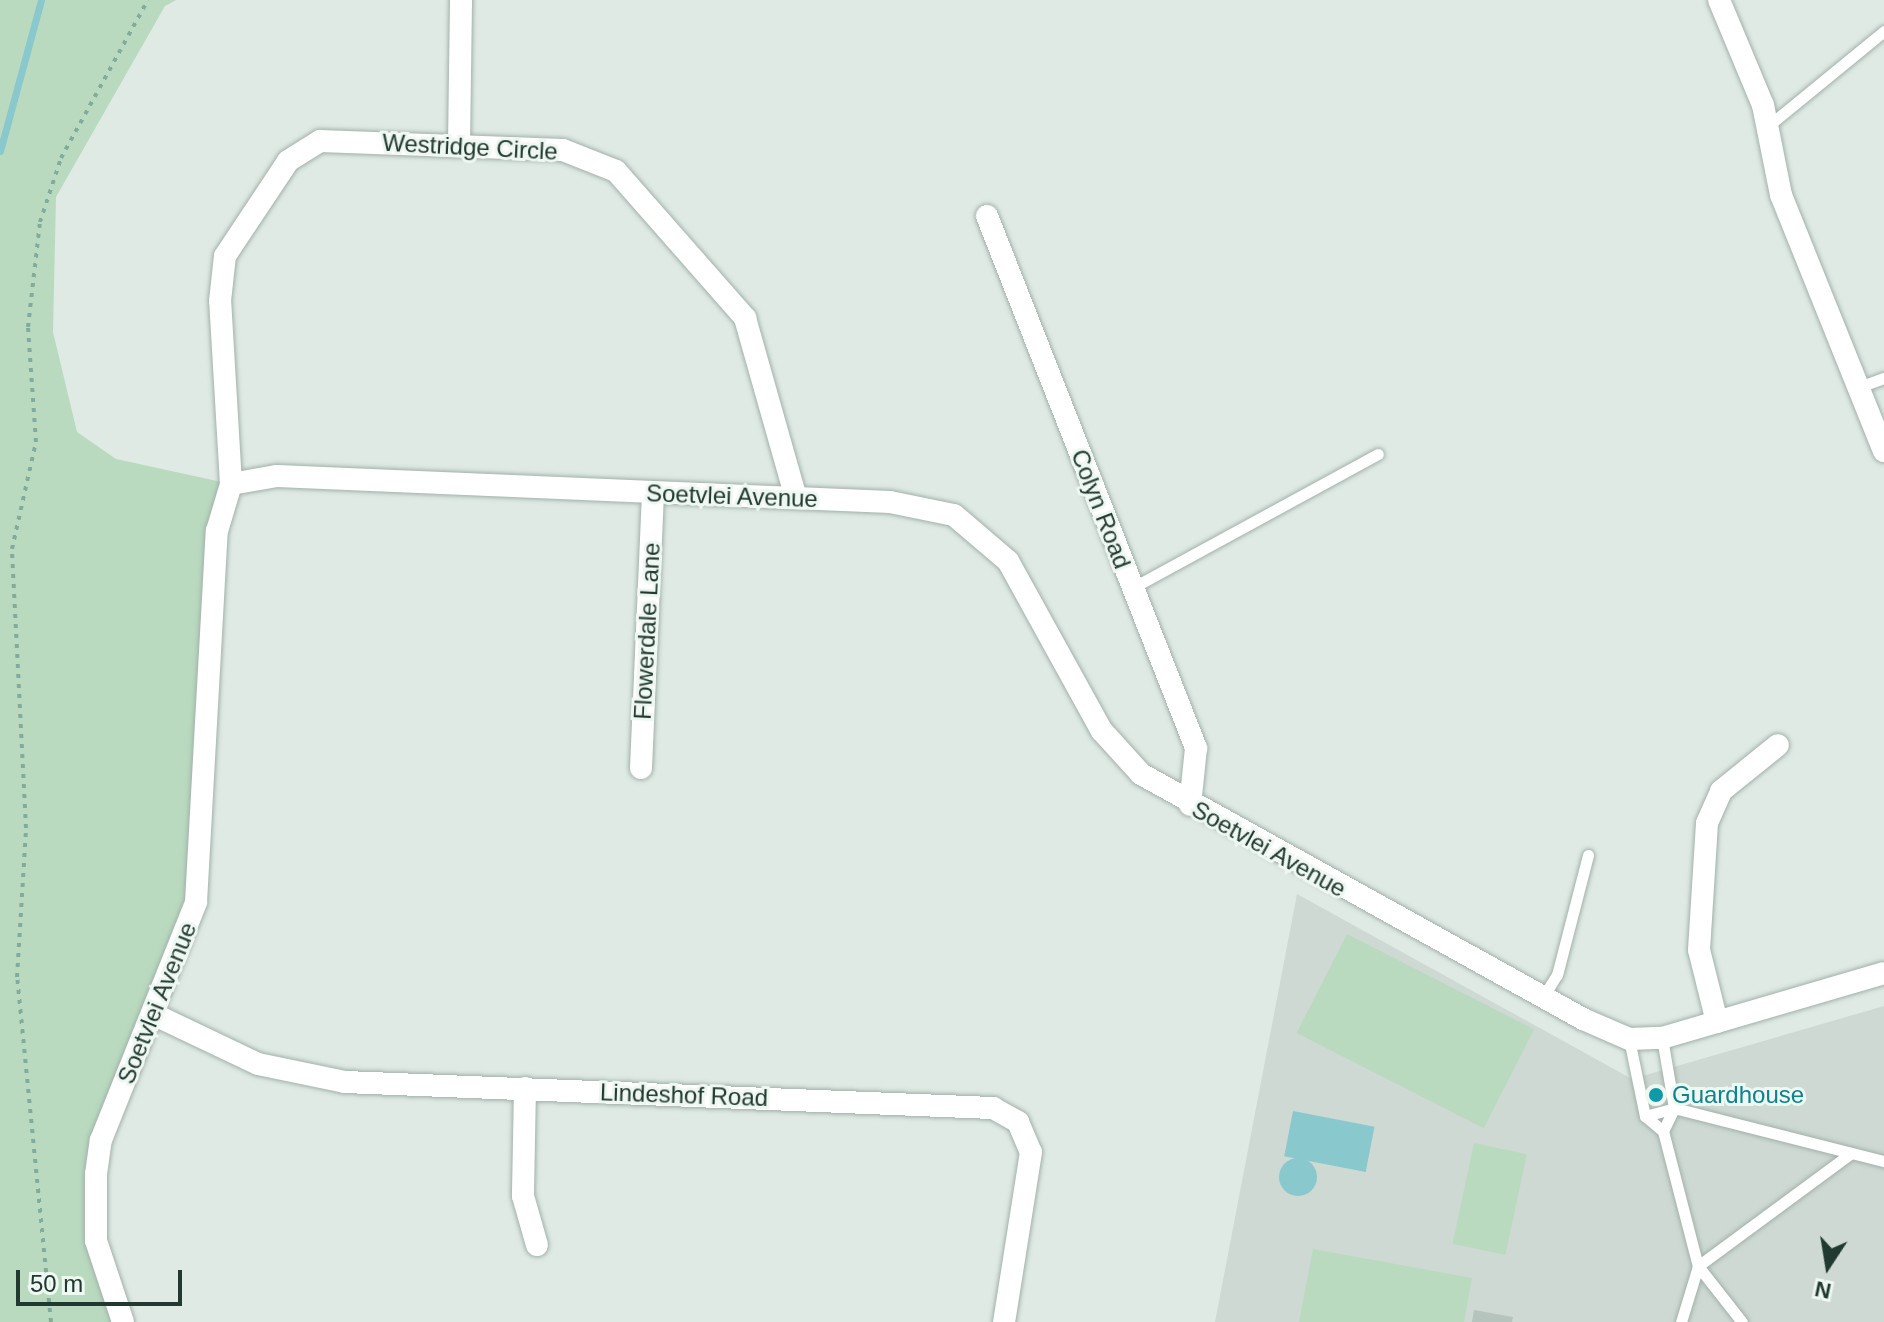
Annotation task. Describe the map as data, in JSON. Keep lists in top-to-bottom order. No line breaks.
{"streets":{"street":["Westridge Circle","Soetvlei Avenue","Colyn Road","Flowerdale Lane","Lindeshof Road"]},"crossings":[["Westridge Circle","Soetvlei Avenue"],["Soetvlei Avenue","Colyn Road"],["Soetvlei Avenue","Flowerdale Lane"],["Soetvlei Avenue","Lindeshof Road"]],"places":["Guardhouse"],"scale_bar":"50 m","north":"bottom"}
